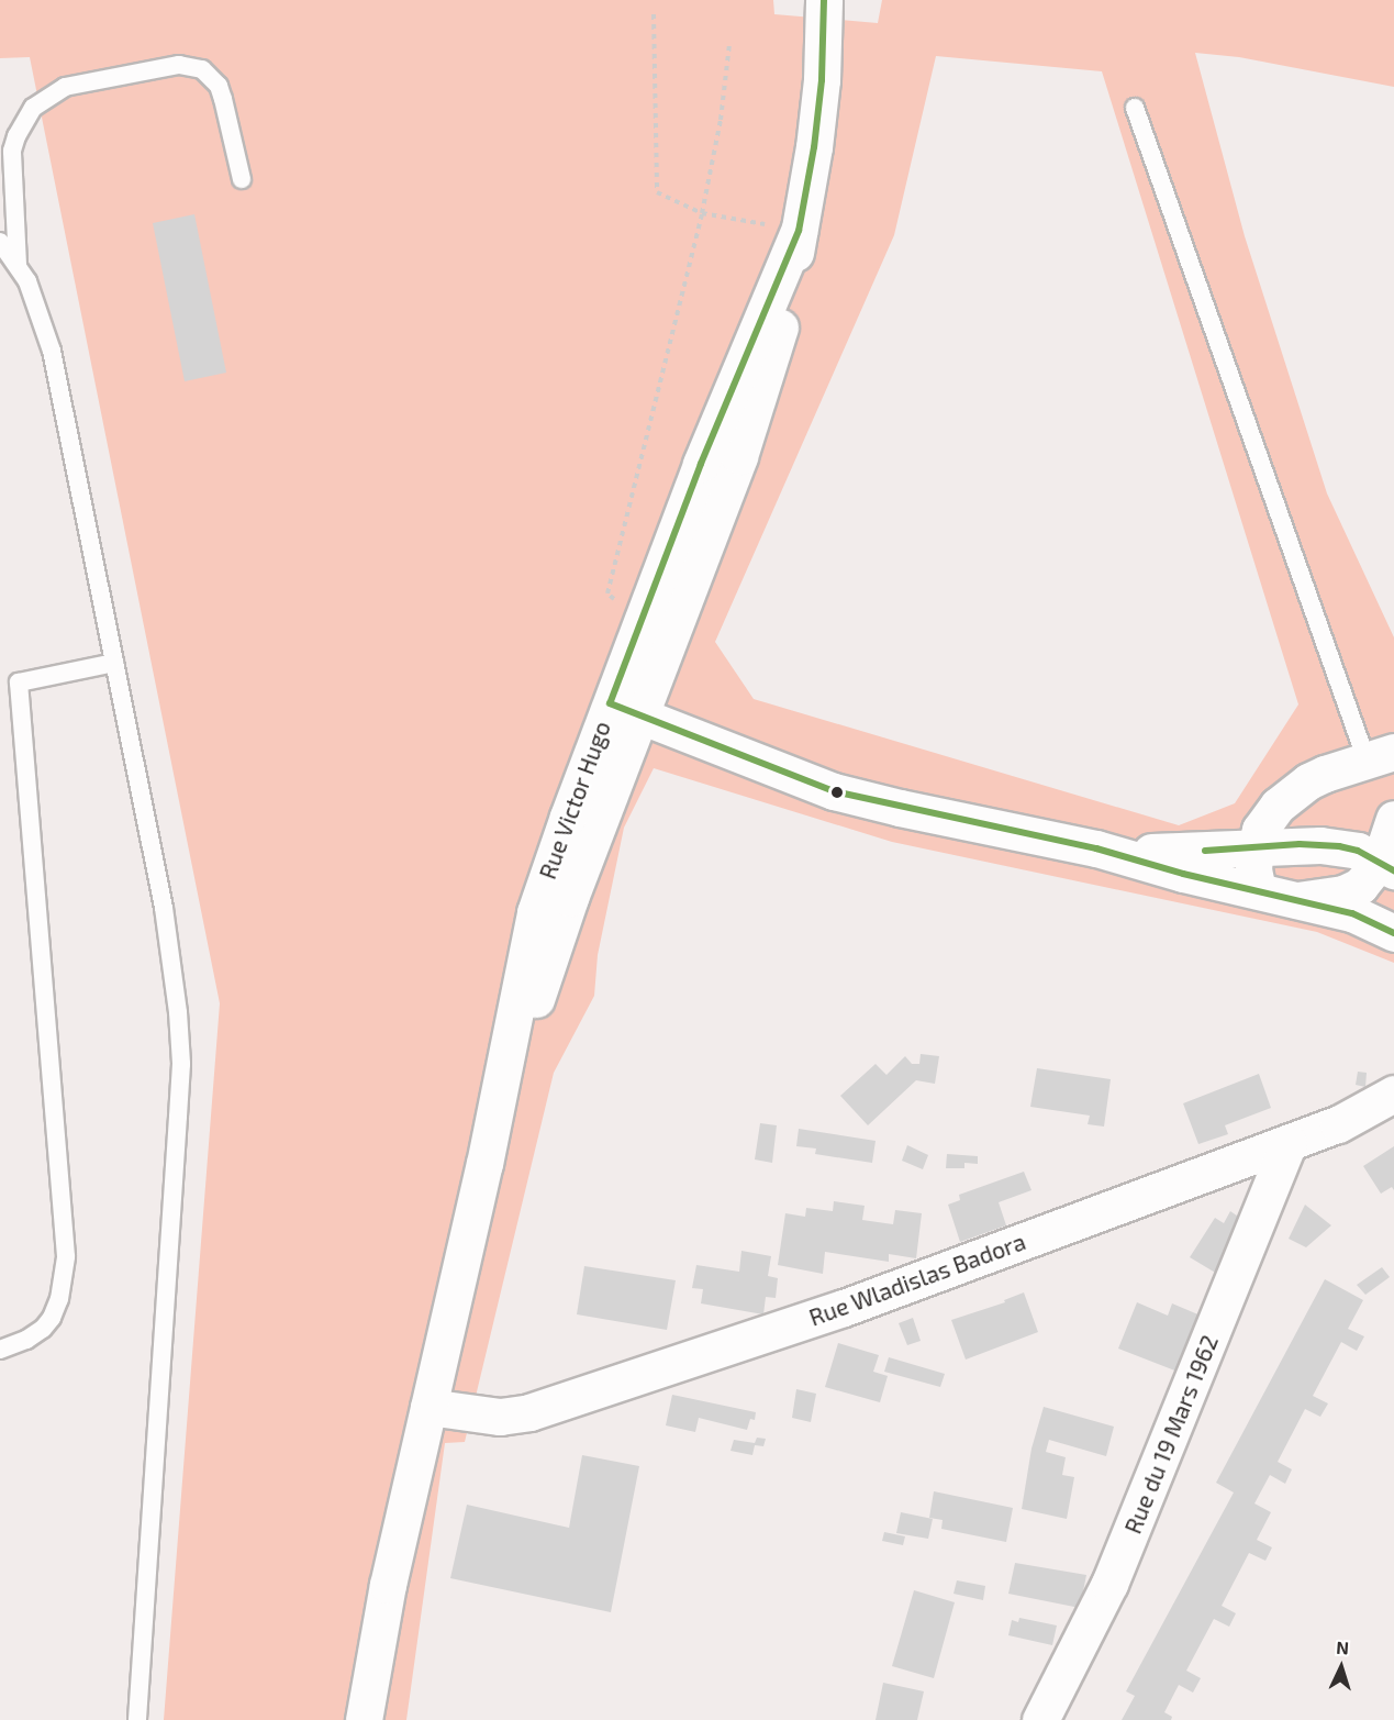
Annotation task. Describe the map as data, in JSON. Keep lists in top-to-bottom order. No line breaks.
{"streets":{"street":["Rue Victor Hugo","Rue Wladislas Badora","Rue du 19 Mars 1962"]},"crossings":[["Rue Victor Hugo","Rue Wladislas Badora"],["Rue Wladislas Badora","Rue du 19 Mars 1962"]],"north":"top"}
